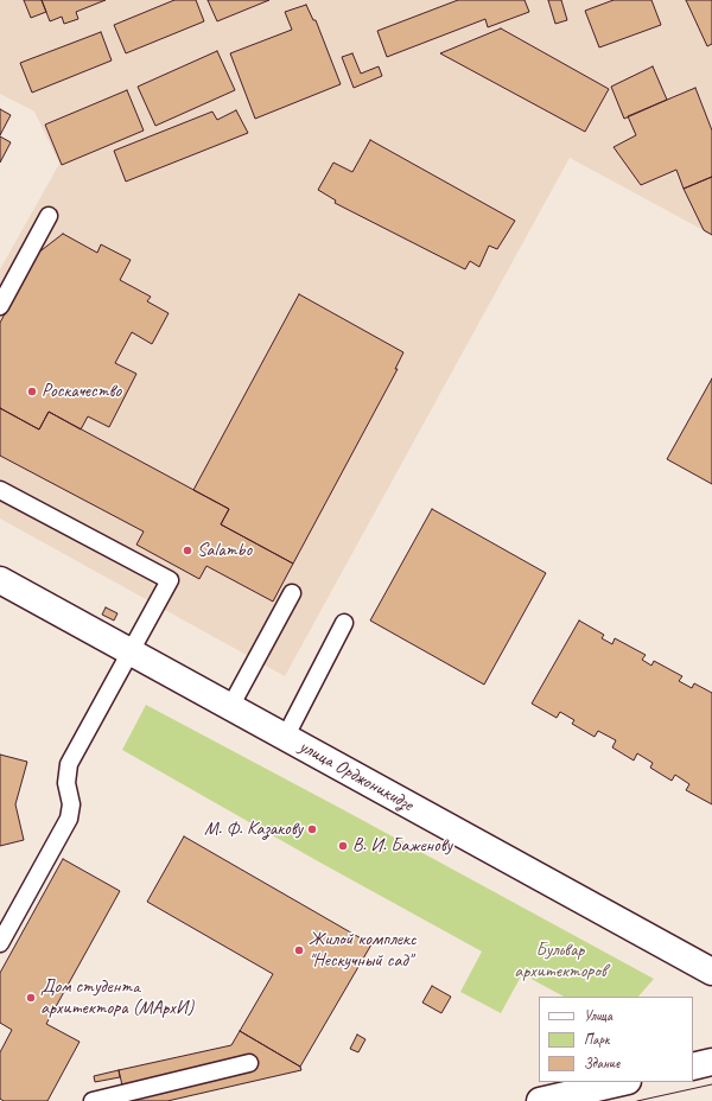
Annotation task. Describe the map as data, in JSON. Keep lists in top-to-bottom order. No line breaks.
{"streets":{"street":["улица Орджоникидзе"]},"parks":["Бульвар архитекторов"],"places":["Роскачество","Salambo","М. Ф. Казакову","В. И. Баженову","Жилой комплекс \"Нескучный сад\"","Дом студента архитектора (МАрхИ)"],"legend":["Улица","Парк","Здание"]}
